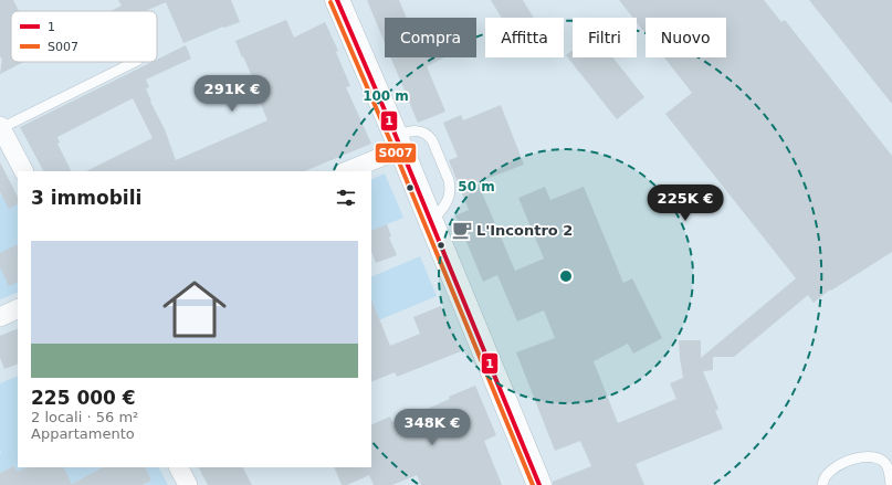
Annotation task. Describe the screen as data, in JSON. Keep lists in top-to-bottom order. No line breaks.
{"places":{"cafe":["L'Incontro 2"]},"lines":["transit line 1","transit line S007"],"legend":["1","S007"],"page":{"chip":["Compra","Affitta","Filtri","Nuovo"],"price":["291K €","225K €","348K €"],"heading":"3 immobili","list":[{"name":"225 000 €","note":"2 locali · 56 m² · Appartamento"}]},"rings":["100 m","50 m"]}
